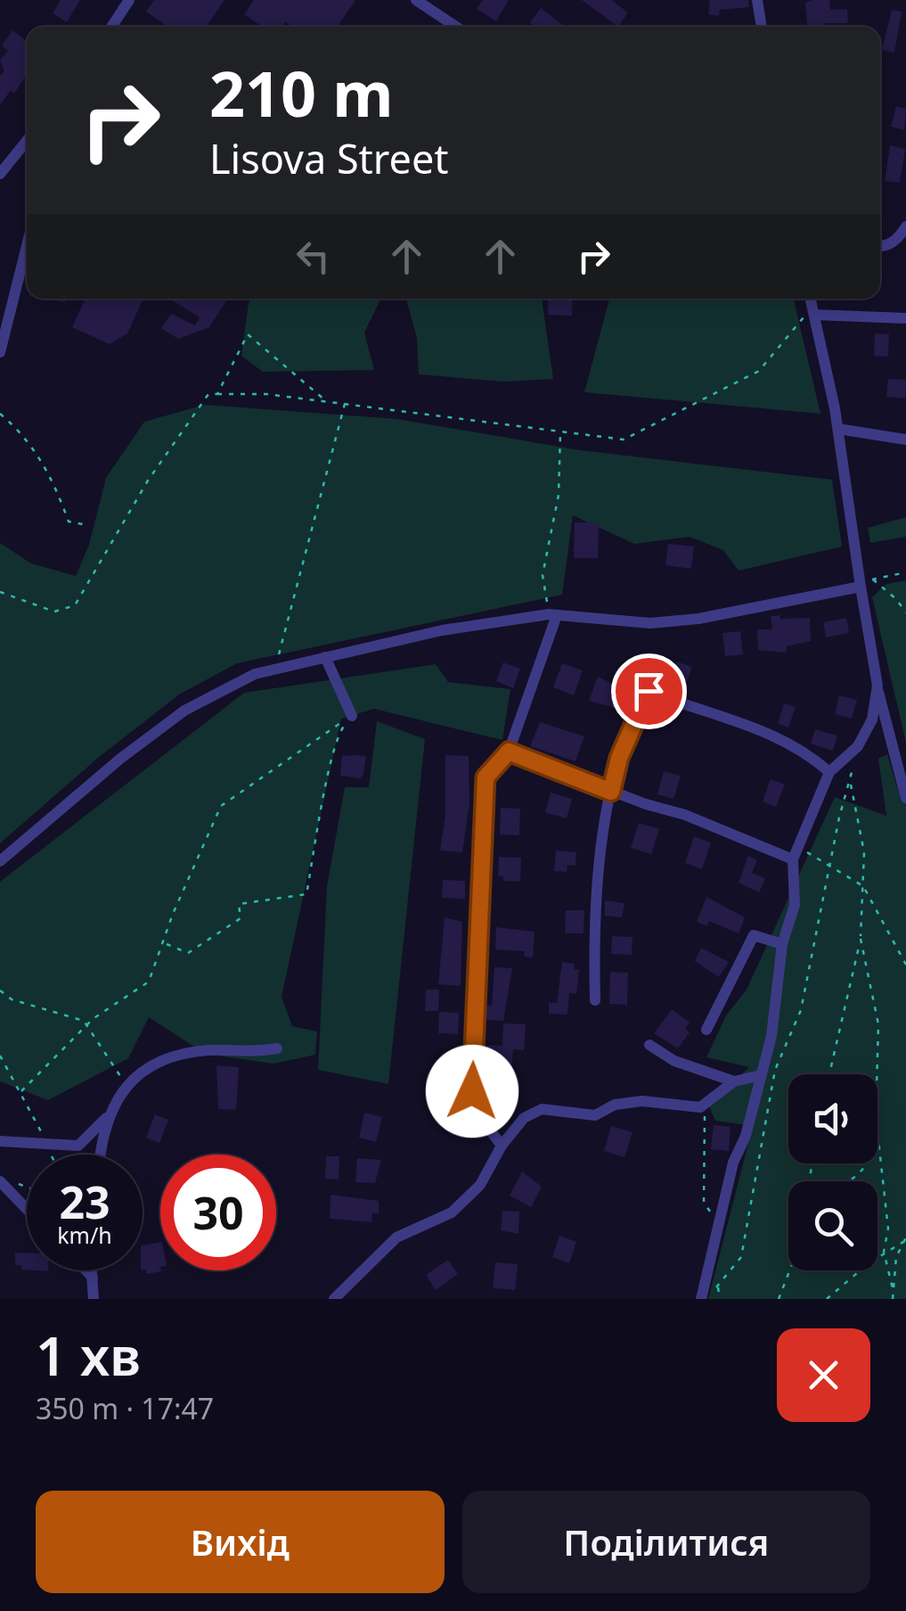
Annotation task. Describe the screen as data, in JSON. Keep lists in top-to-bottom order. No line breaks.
{"page":{"turn":["210 m","Lisova Street"],"speed":"23 km/h","limit":"30","heading":["1 хв","350 m · 17:47"],"buttons":["Вихід","Поділитися"]}}
